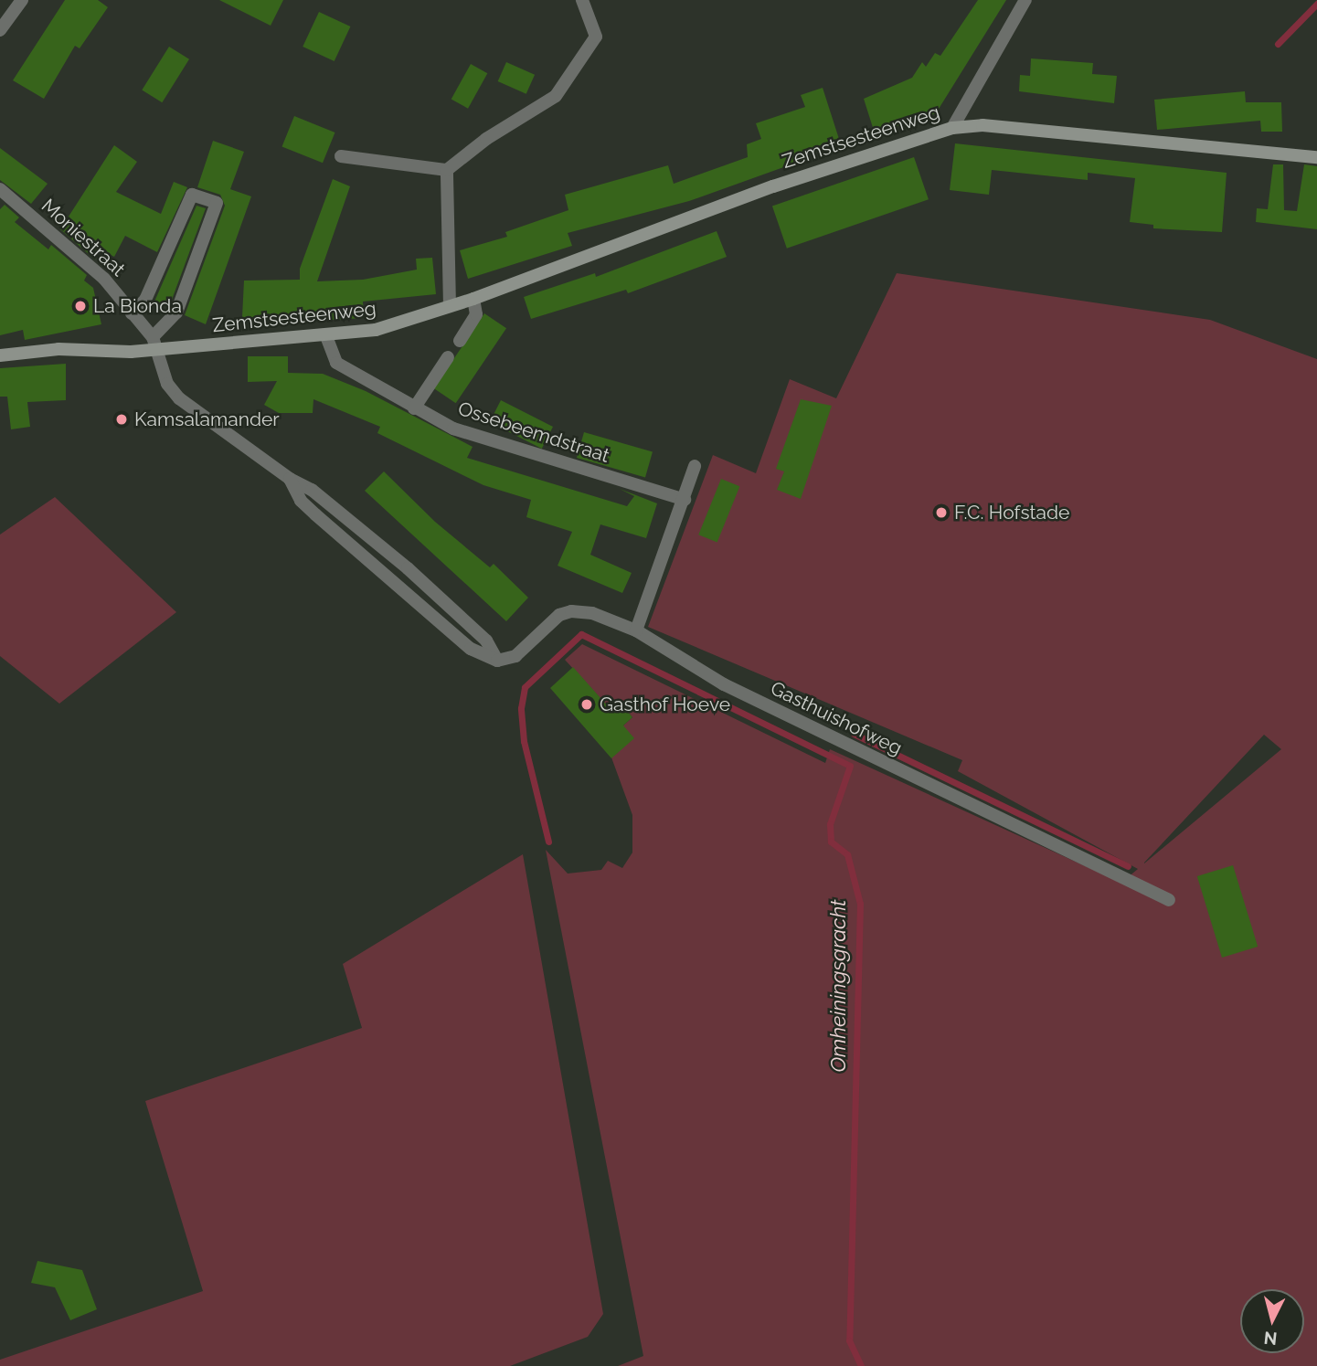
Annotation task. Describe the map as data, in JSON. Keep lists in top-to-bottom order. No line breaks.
{"streets":{"street":["Zemstsesteenweg","Moniestraat","Ossebeemdstraat","Gasthuishofweg"]},"crossings":[["Zemstsesteenweg","Moniestraat"],["Zemstsesteenweg","Ossebeemdstraat"]],"water":["Omheiningsgracht"],"places":["La Bionda","Kamsalamander","F.C. Hofstade","Gasthof Hoeve"],"north":"bottom"}
